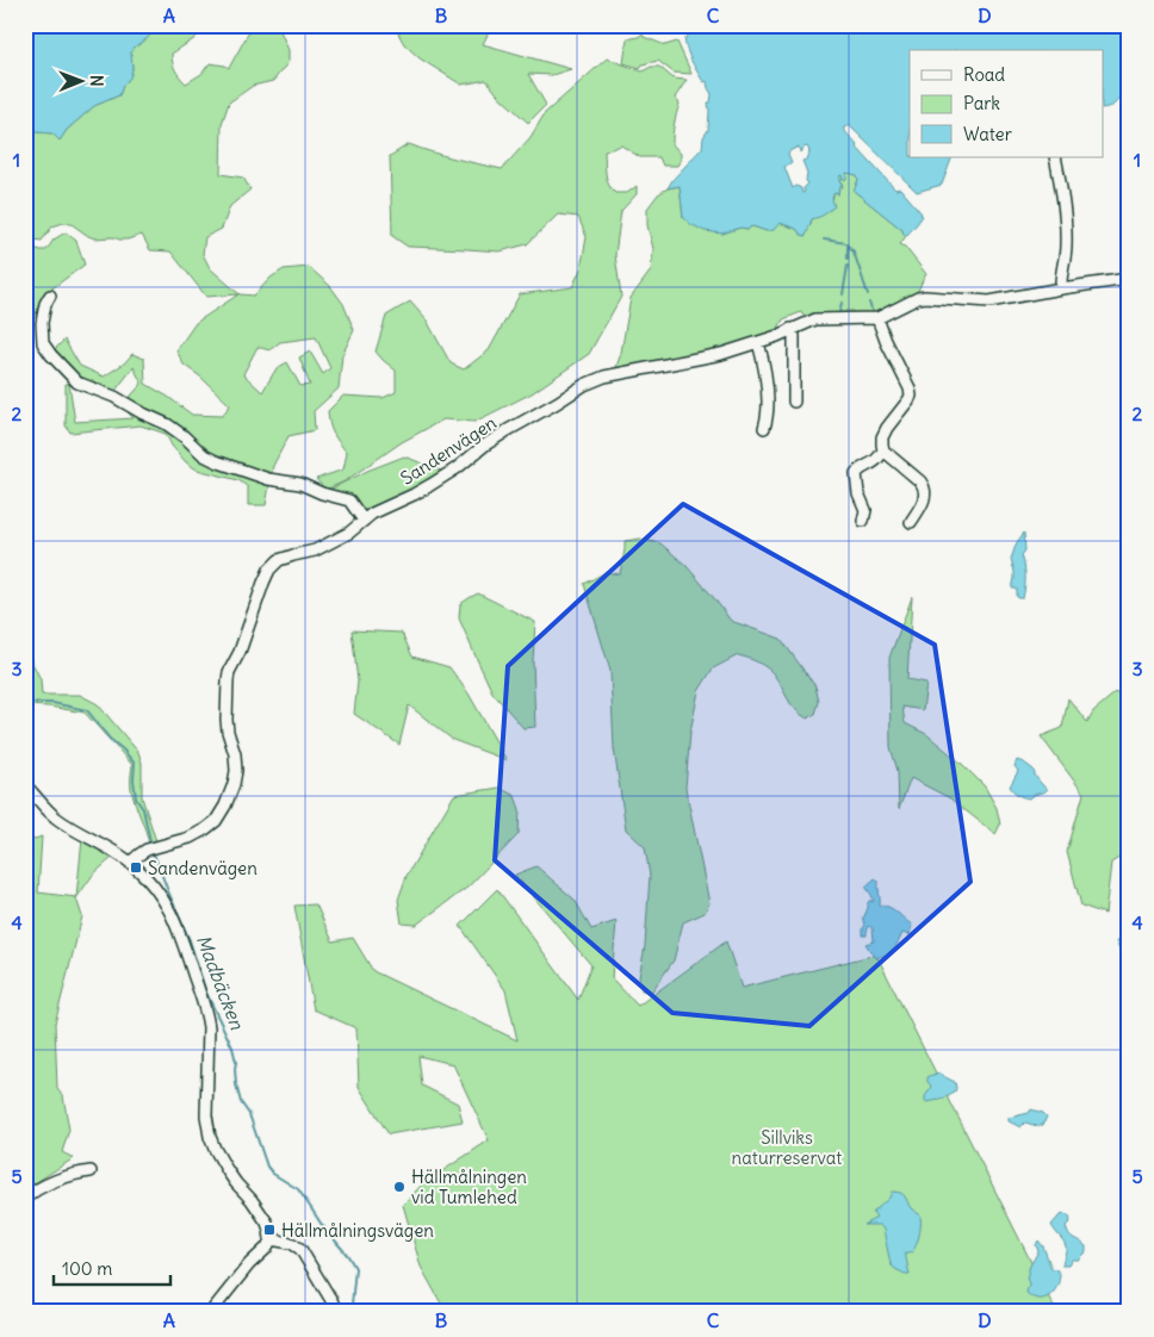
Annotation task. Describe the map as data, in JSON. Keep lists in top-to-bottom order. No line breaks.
{"streets":{"street":["Sandenvägen"]},"water":["Madbäcken"],"parks":["Sillviks naturreservat"],"places":{"transit":["Sandenvägen","Hällmålningsvägen"],"other":["Hällmålningen vid Tumlehed"]},"legend":["Road","Park","Water"],"scale_bar":"100 m","north":"right","grid":{"columns":["A","B","C","D"],"rows":["1","2","3","4","5"]}}
